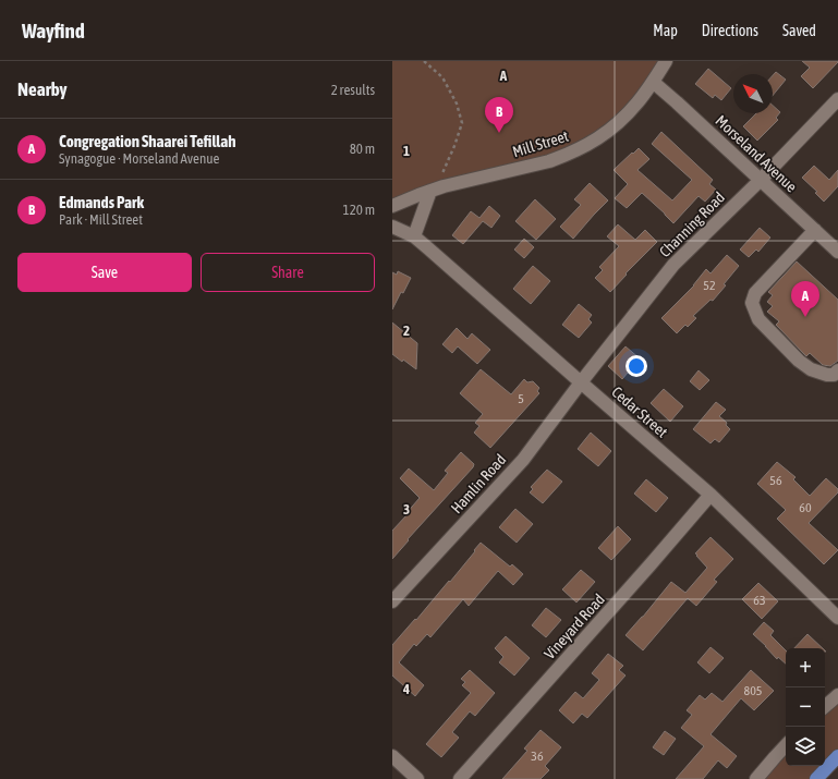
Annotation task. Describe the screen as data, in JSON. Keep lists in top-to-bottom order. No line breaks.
{"streets":{"street":["Mill Street","Morseland Avenue","Channing Road","Cedar Street","Hamlin Road","Vineyard Road"]},"crossings":[["Mill Street","Morseland Avenue"],["Morseland Avenue","Channing Road"],["Channing Road","Cedar Street"],["Channing Road","Hamlin Road"],["Cedar Street","Hamlin Road"],["Cedar Street","Vineyard Road"]],"house_numbers":["52","5","56","60","63","805","36"],"north":"top left","page":{"header":"Wayfind","nav":["Map","Directions","Saved"],"heading":["Nearby","2 results"],"pins":["B","A"],"list":[{"mark":"A","name":"Congregation Shaarei Tefillah","note":"Synagogue · Morseland Avenue","value":"80 m"},{"mark":"B","name":"Edmands Park","note":"Park · Mill Street","value":"120 m"}],"buttons":["Save","Share"],"map_buttons":["+","−"]},"grid":{"columns":["A"],"rows":["1","2","3","4"]}}
